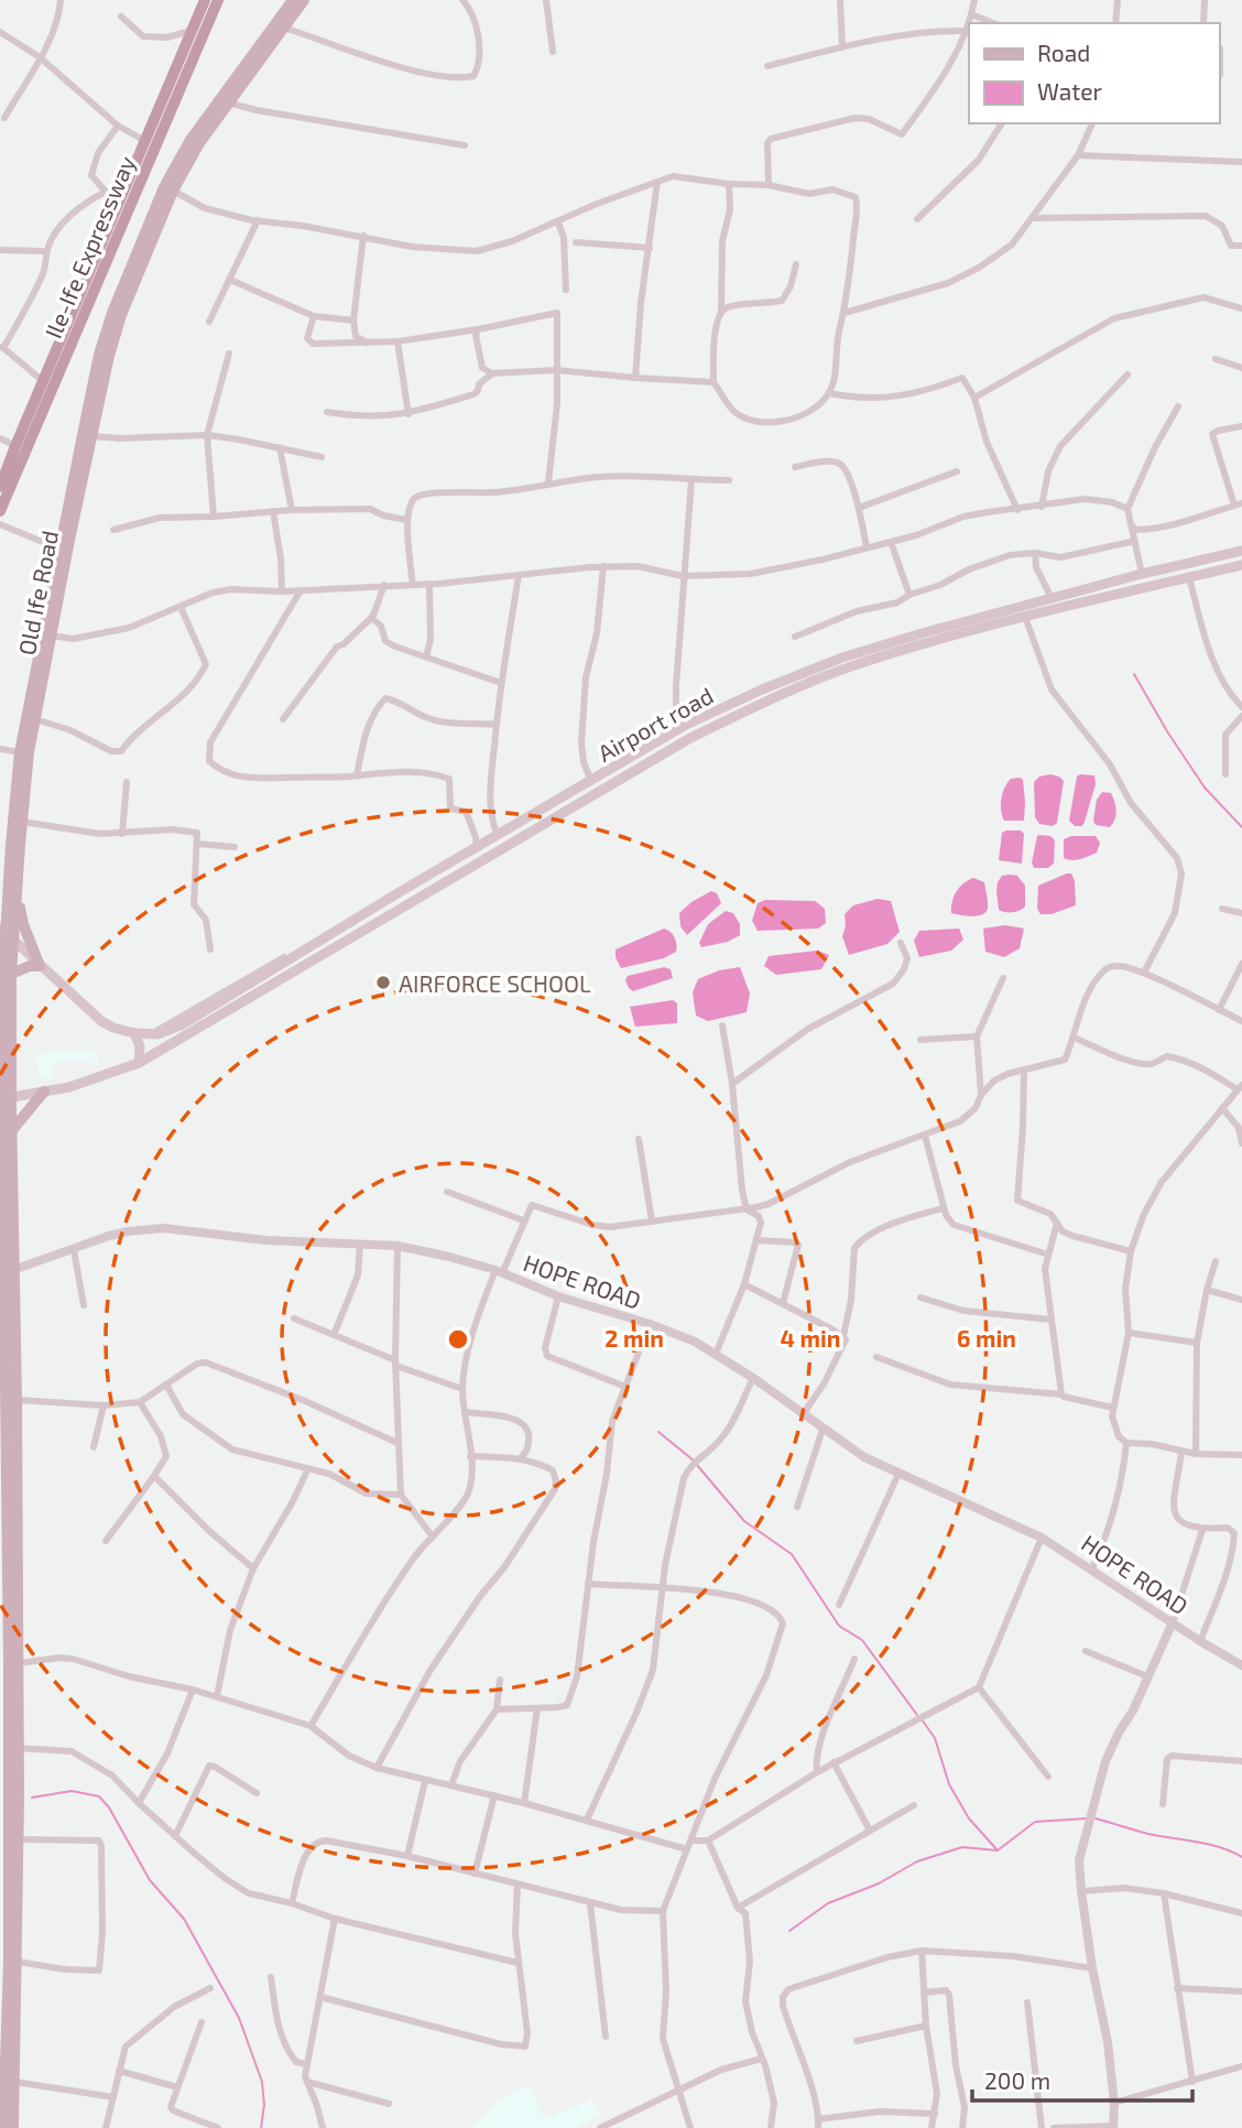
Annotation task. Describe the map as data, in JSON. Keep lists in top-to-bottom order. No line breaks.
{"streets":{"highway":["Ile-Ife Expressway"],"main road":["Old Ife Road","Airport road"],"street":["HOPE ROAD"]},"crossings":[["Old Ife Road","HOPE ROAD"]],"places":["AIRFORCE SCHOOL"],"legend":["Road","Water"],"scale_bar":"200 m","rings":["2 min","4 min","6 min"]}
